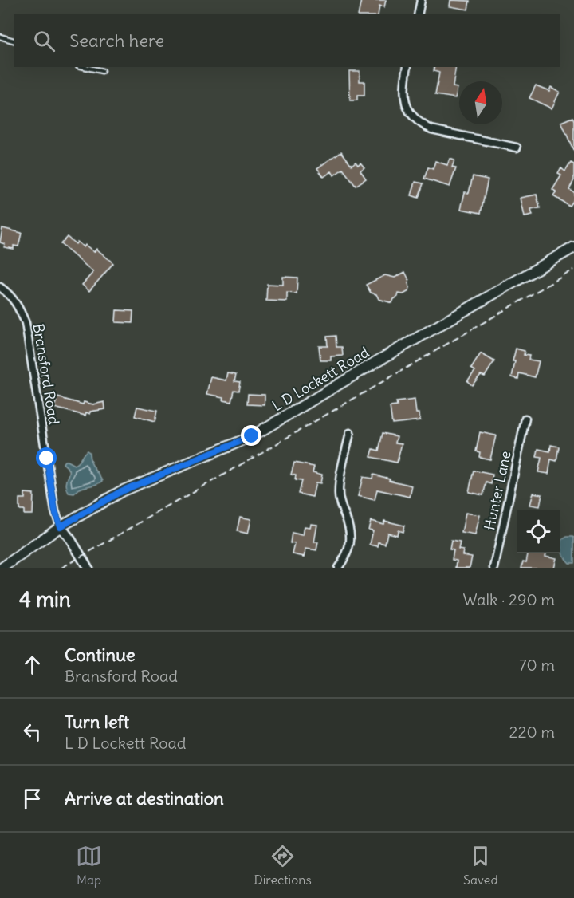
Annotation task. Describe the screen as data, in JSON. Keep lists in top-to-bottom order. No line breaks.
{"streets":{"main road":["L D Lockett Road"],"street":["Bransford Road","Hunter Lane"]},"crossings":[["Bransford Road","L D Lockett Road"]],"north":"top","page":{"search":"Search here","heading":["4 min","Walk · 290 m"],"list":[["Continue","Bransford Road","70 m"],["Turn left","L D Lockett Road","220 m"],"Arrive at destination"],"nav":["Map","Directions","Saved"]}}
